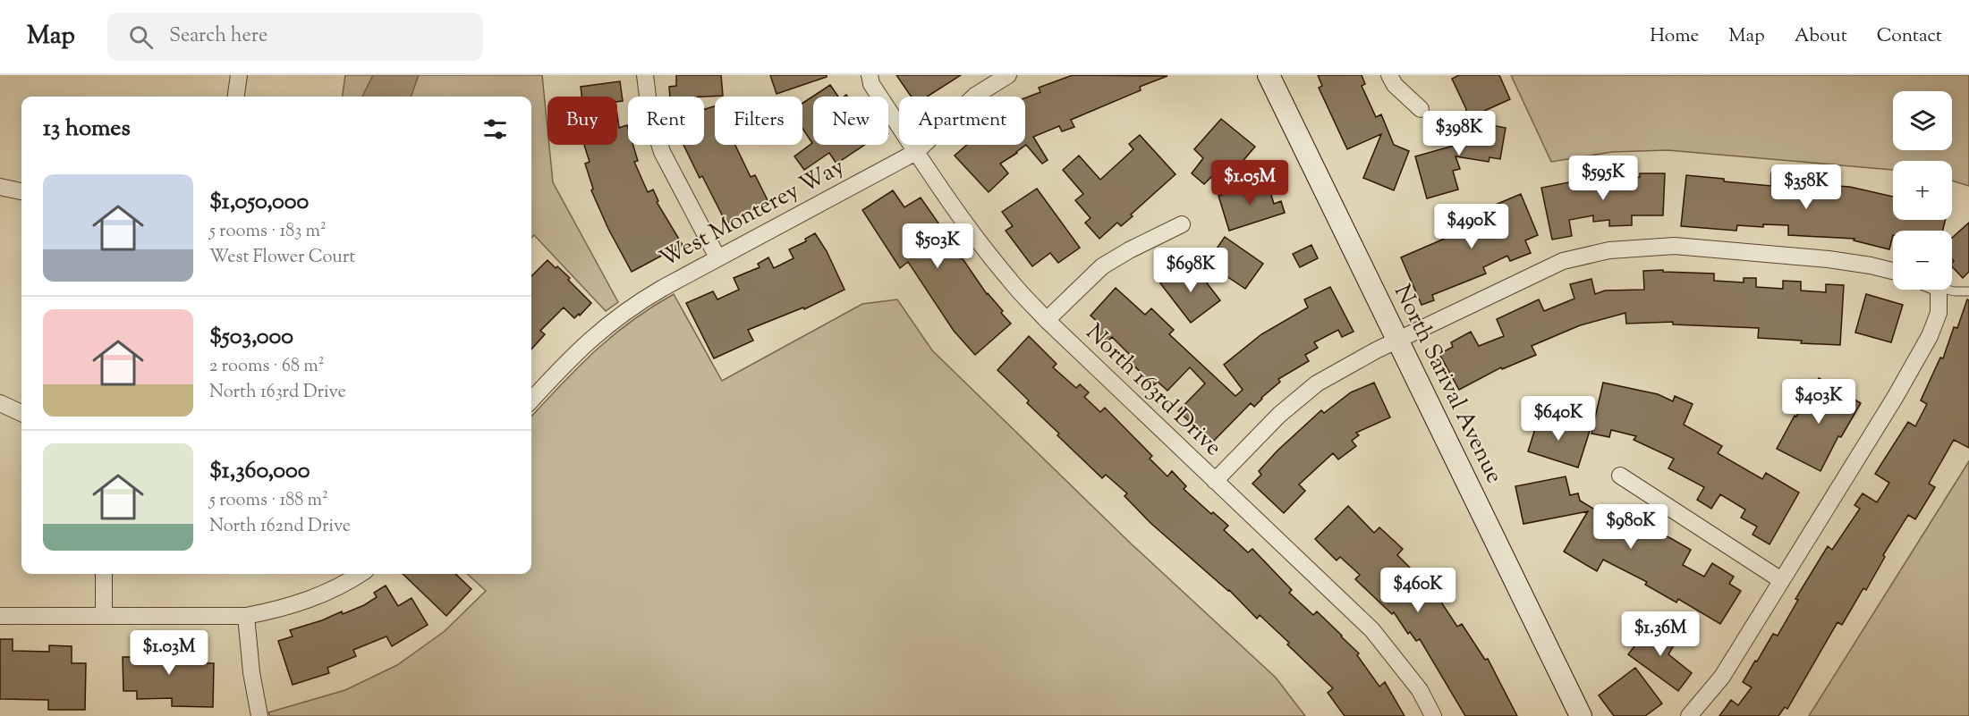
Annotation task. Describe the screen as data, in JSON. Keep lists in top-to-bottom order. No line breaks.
{"streets":{"street":["West Monterey Way","North Sarival Avenue","North 163rd Drive"]},"crossings":[["West Monterey Way","North 163rd Drive"]],"page":{"header":"Map","search":"Search here","nav":["Home","Map","About","Contact"],"map_buttons":["+","−"],"chip":["Buy","Rent","Filters","New","Apartment"],"heading":"13 homes","price":["$398K","$595K","$1.05M","$358K","$490K","$503K","$698K","$403K","$640K","$980K","$460K","$1.36M","$1.03M"],"list":[{"name":"$1,050,000","note":"5 rooms · 183 m² · West Flower Court"},{"name":"$503,000","note":"2 rooms · 68 m² · North 163rd Drive"},{"name":"$1,360,000","note":"5 rooms · 188 m² · North 162nd Drive"}]}}
